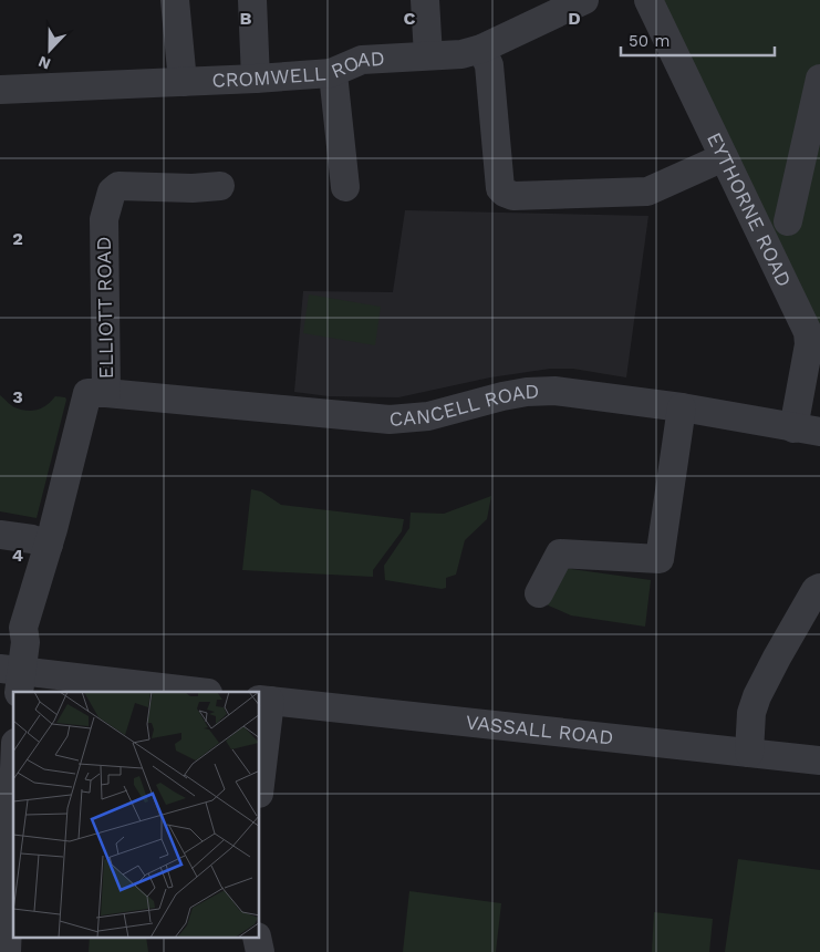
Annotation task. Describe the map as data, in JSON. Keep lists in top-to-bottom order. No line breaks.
{"streets":{"street":["CROMWELL ROAD","EYTHORNE ROAD","ELLIOTT ROAD","CANCELL ROAD","VASSALL ROAD"]},"crossings":[["EYTHORNE ROAD","CANCELL ROAD"],["ELLIOTT ROAD","CANCELL ROAD"]],"scale_bar":"50 m","north":"bottom","grid":{"columns":["B","C","D"],"rows":["2","3","4"]}}
